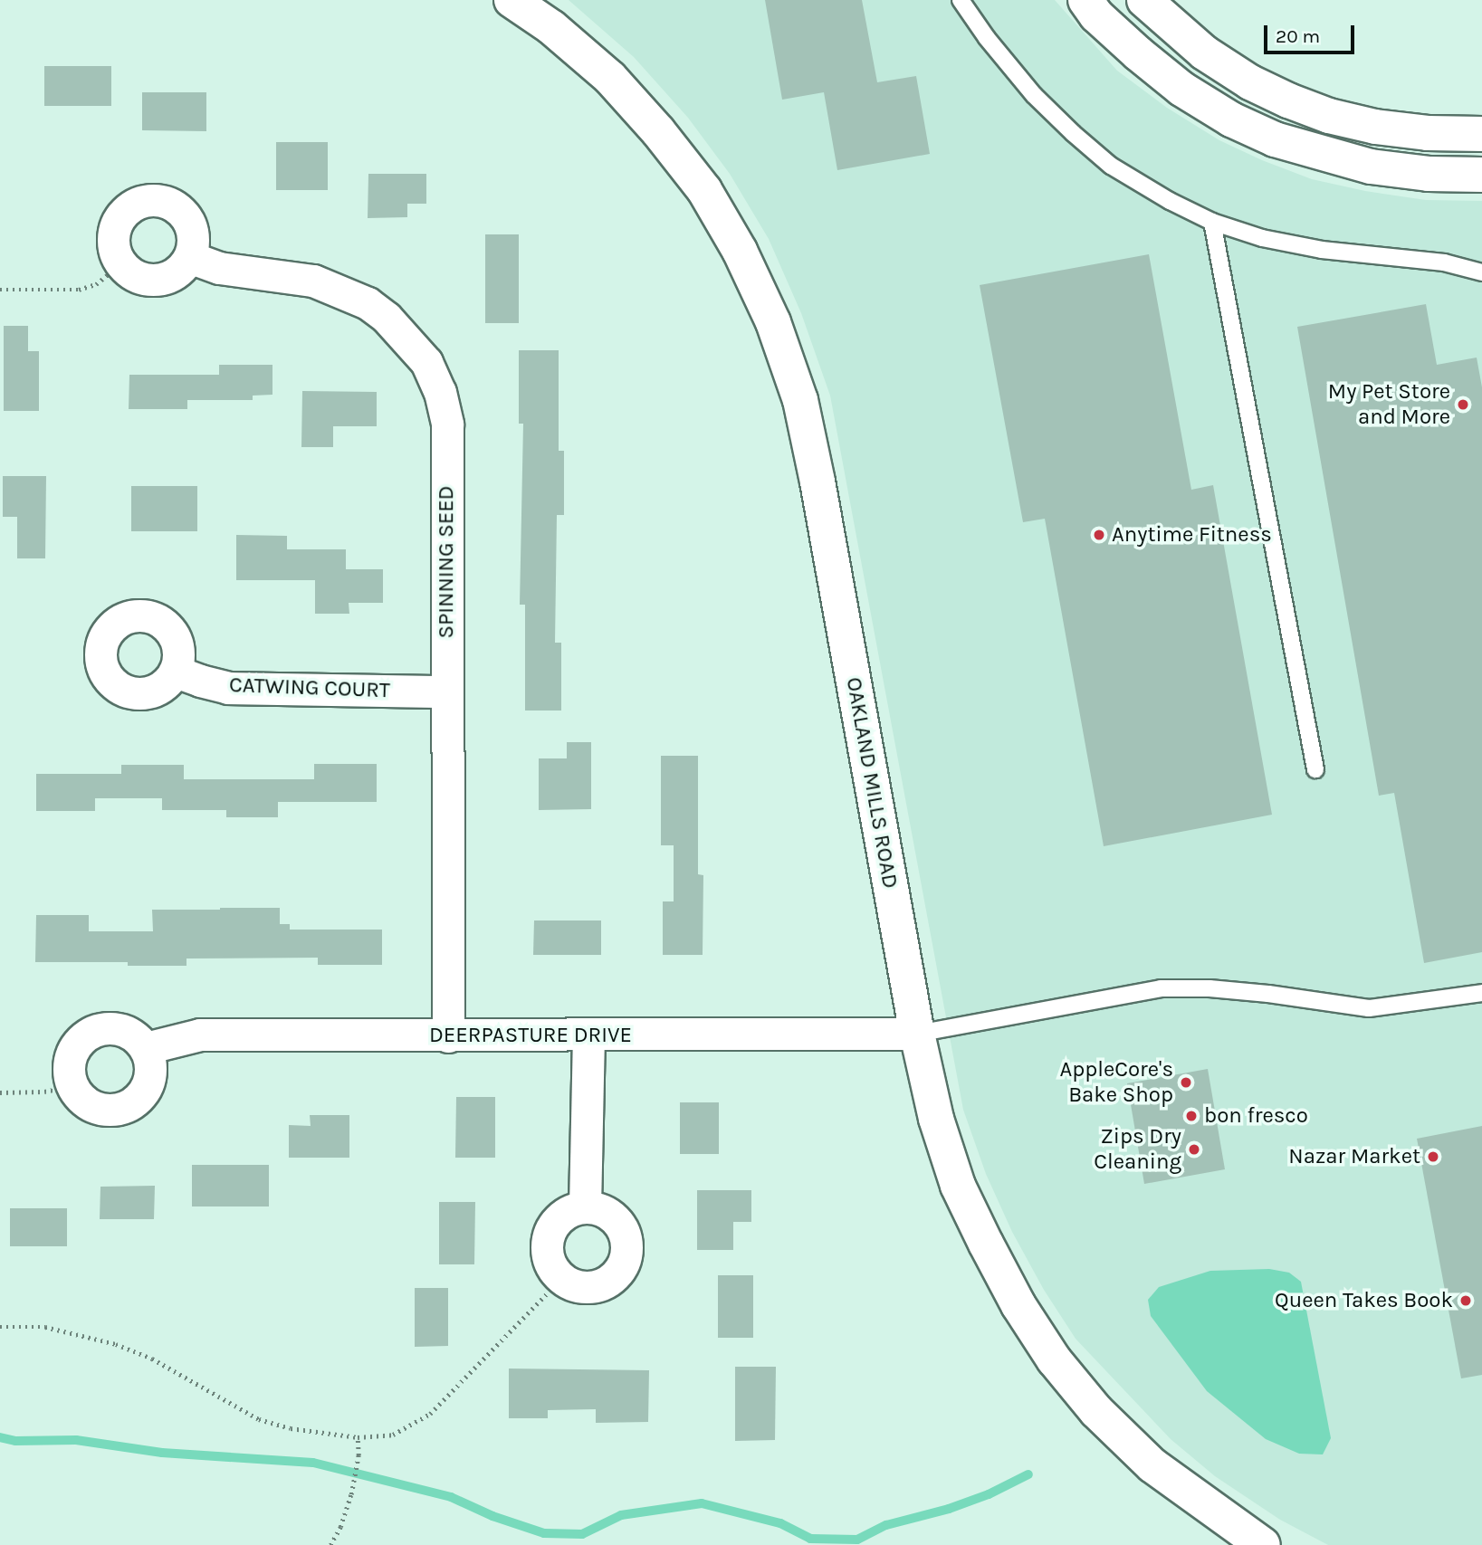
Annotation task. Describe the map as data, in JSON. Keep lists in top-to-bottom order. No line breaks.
{"streets":{"street":["SPINNING SEED","CATWING COURT","OAKLAND MILLS ROAD","DEERPASTURE DRIVE"]},"crossings":[["SPINNING SEED","CATWING COURT"],["SPINNING SEED","DEERPASTURE DRIVE"],["OAKLAND MILLS ROAD","DEERPASTURE DRIVE"]],"places":["My Pet Store and More","Anytime Fitness","AppleCore's Bake Shop","bon fresco","Zips Dry Cleaning","Nazar Market","Queen Takes Book"],"scale_bar":"20 m"}
